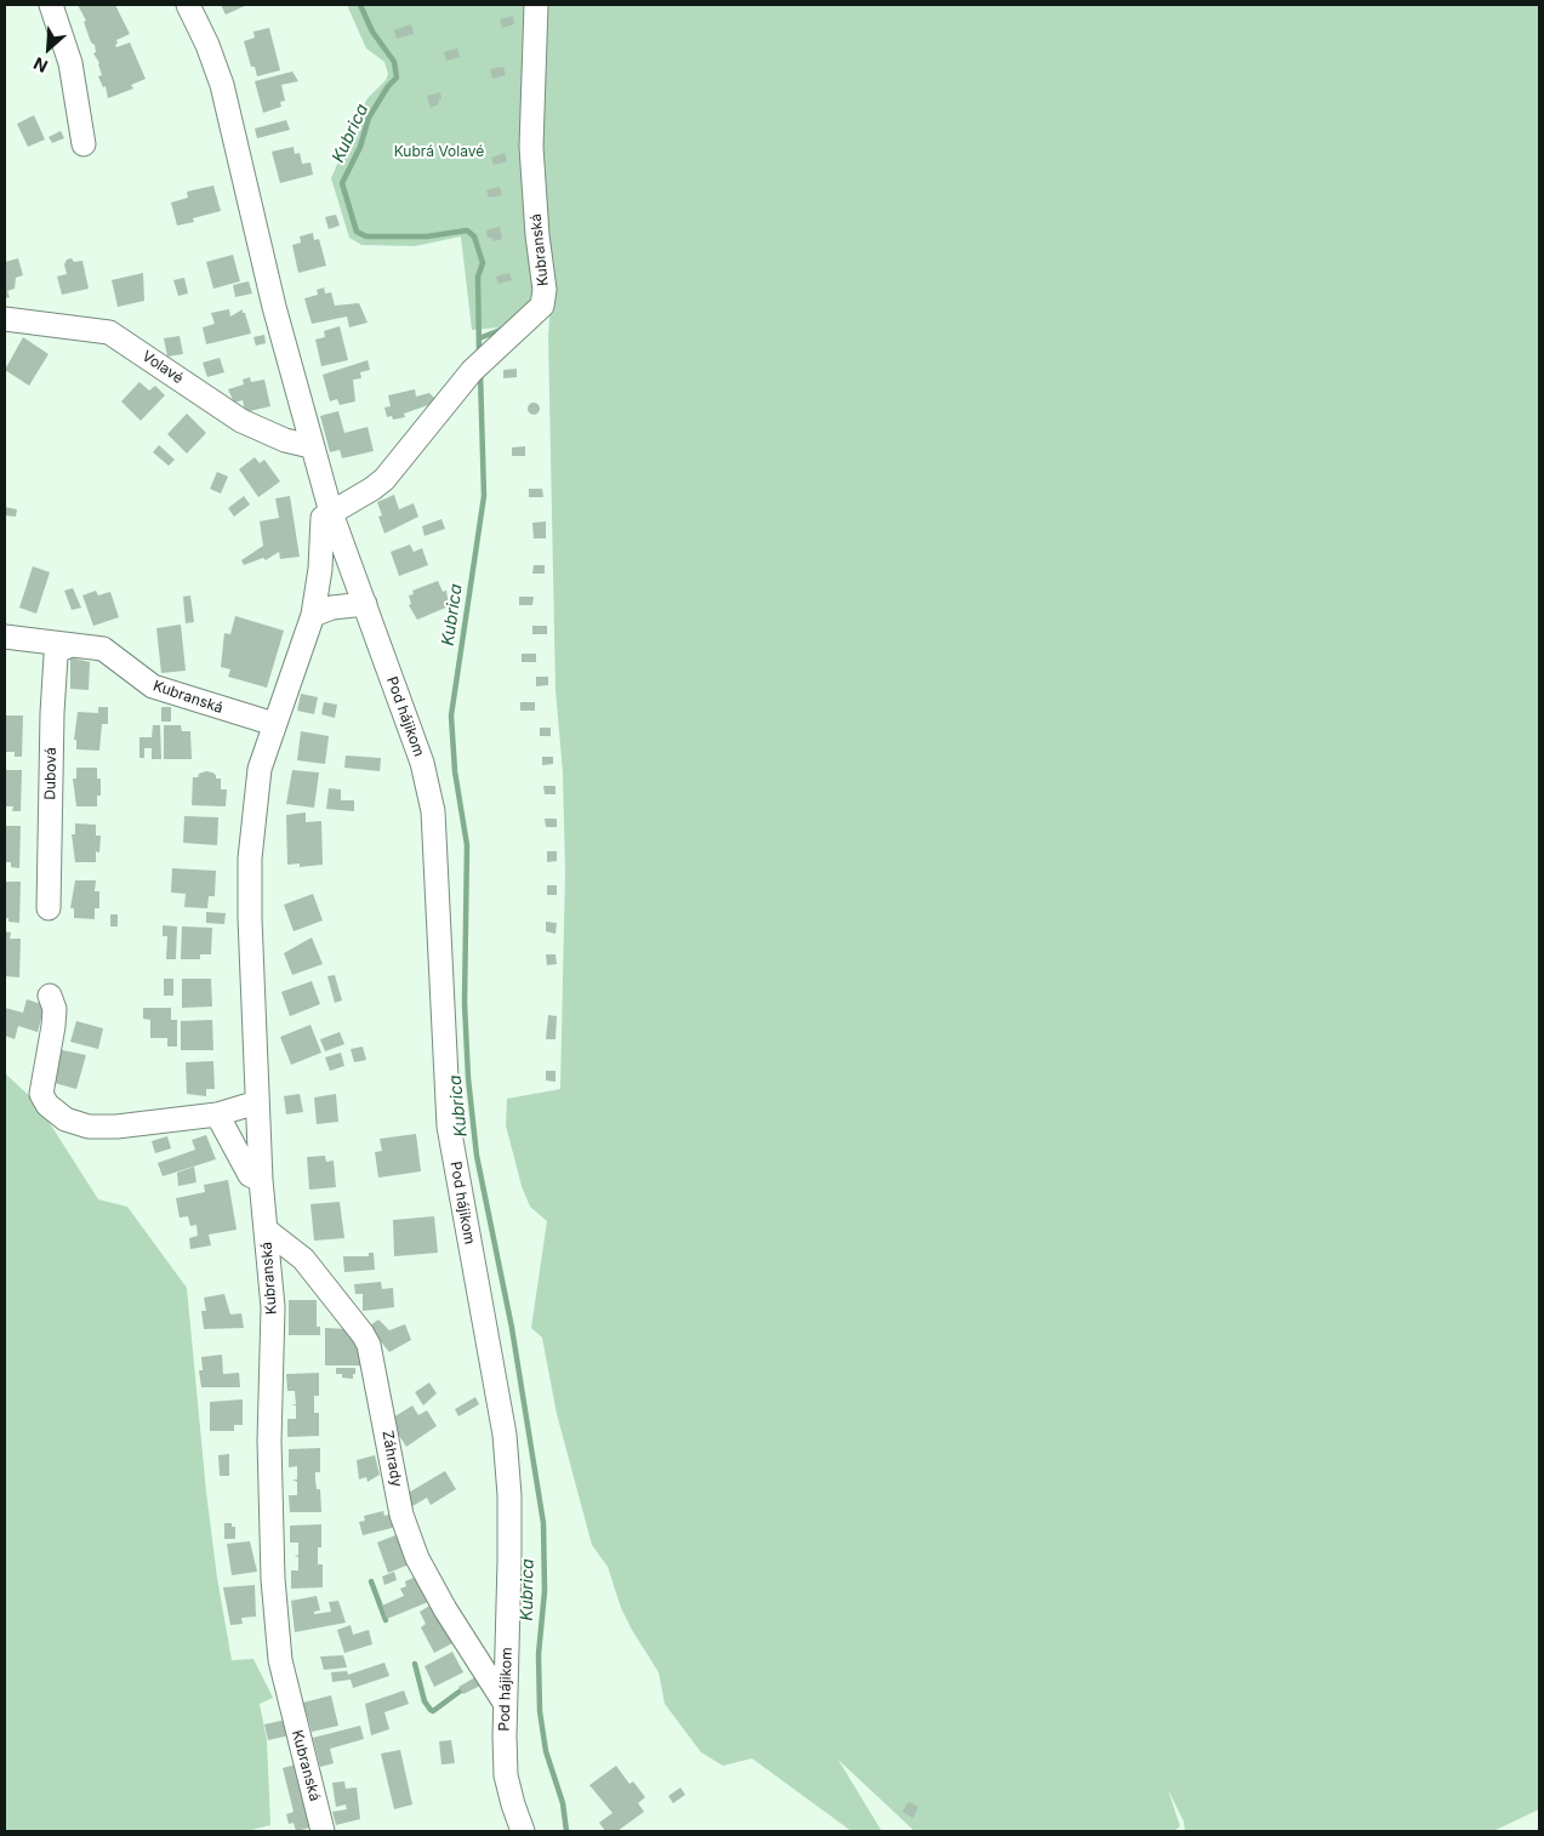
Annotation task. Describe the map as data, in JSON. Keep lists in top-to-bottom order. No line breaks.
{"streets":{"street":["Kubranská","Volavé","Pod hájikom","Dubová","Záhrady"]},"crossings":[["Kubranská","Pod hájikom"],["Kubranská","Dubová"],["Kubranská","Záhrady"],["Pod hájikom","Záhrady"]],"water":["Kubrica"],"parks":["Kubrá Volavé"],"north":"bottom left"}
